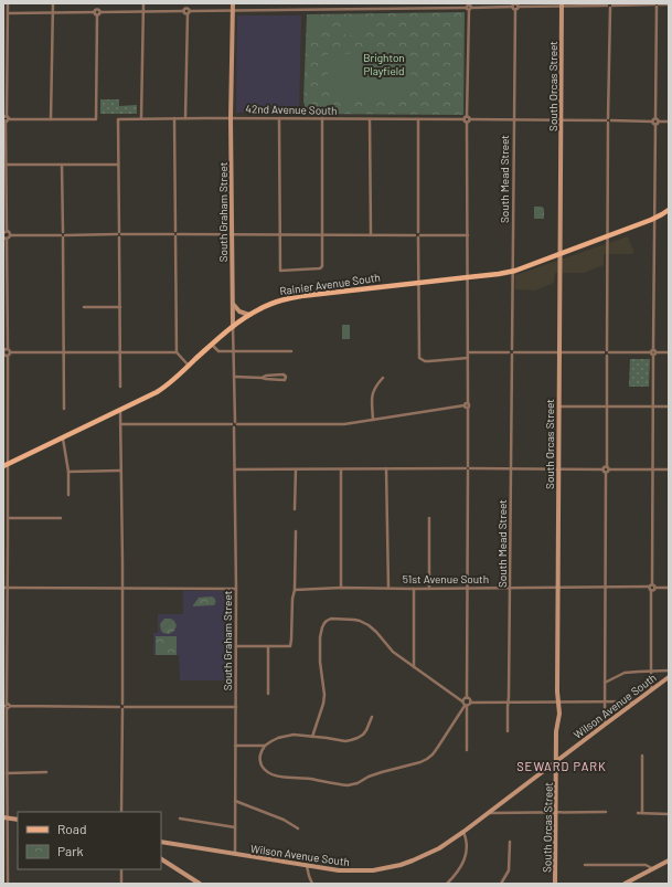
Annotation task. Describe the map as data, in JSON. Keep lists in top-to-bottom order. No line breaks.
{"streets":{"main road":["Rainier Avenue South"],"street":["South Orcas Street","42nd Avenue South","South Mead Street","South Graham Street","51st Avenue South","Wilson Avenue South"]},"crossings":[["South Orcas Street","Rainier Avenue South"],["South Orcas Street","51st Avenue South"],["South Orcas Street","Wilson Avenue South"],["42nd Avenue South","South Graham Street"],["South Mead Street","Rainier Avenue South"],["South Mead Street","51st Avenue South"],["South Graham Street","Rainier Avenue South"],["South Graham Street","Wilson Avenue South"]],"districts":["SEWARD PARK"],"parks":["Brighton Playfield"],"legend":["Road","Park"]}
